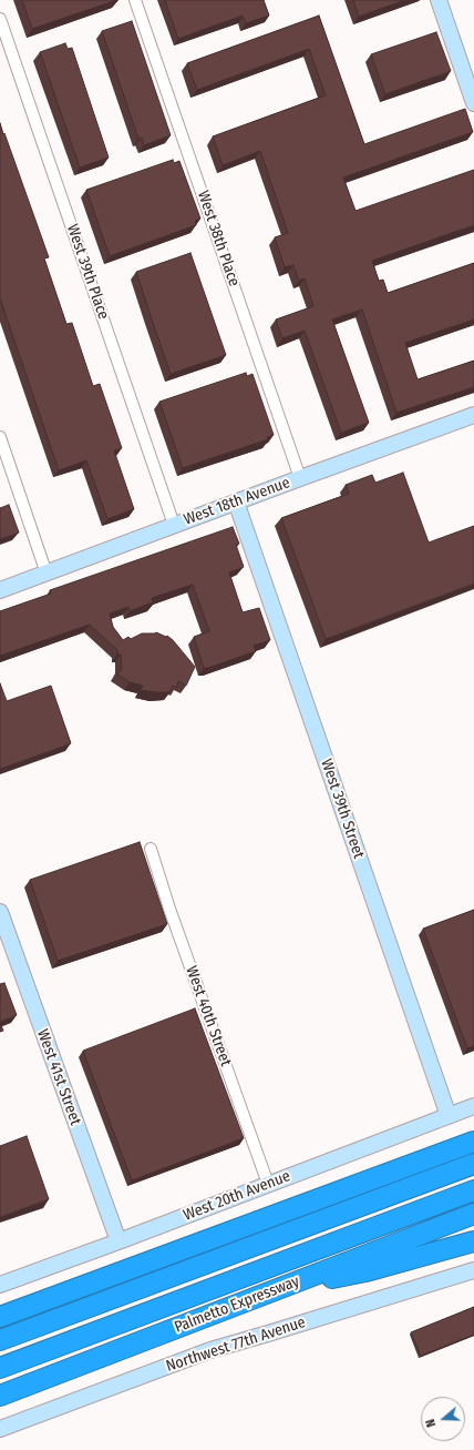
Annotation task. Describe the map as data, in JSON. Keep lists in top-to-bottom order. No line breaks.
{"streets":{"highway":["Palmetto Expressway"],"street":["West 38th Place","West 39th Place","West 18th Avenue","West 39th Street","West 40th Street","West 41st Street","West 20th Avenue","Northwest 77th Avenue"]},"crossings":[["West 38th Place","West 18th Avenue"],["West 39th Place","West 18th Avenue"],["West 18th Avenue","West 39th Street"],["West 39th Street","West 20th Avenue"],["West 40th Street","West 20th Avenue"],["West 41st Street","West 20th Avenue"]],"north":"left"}
